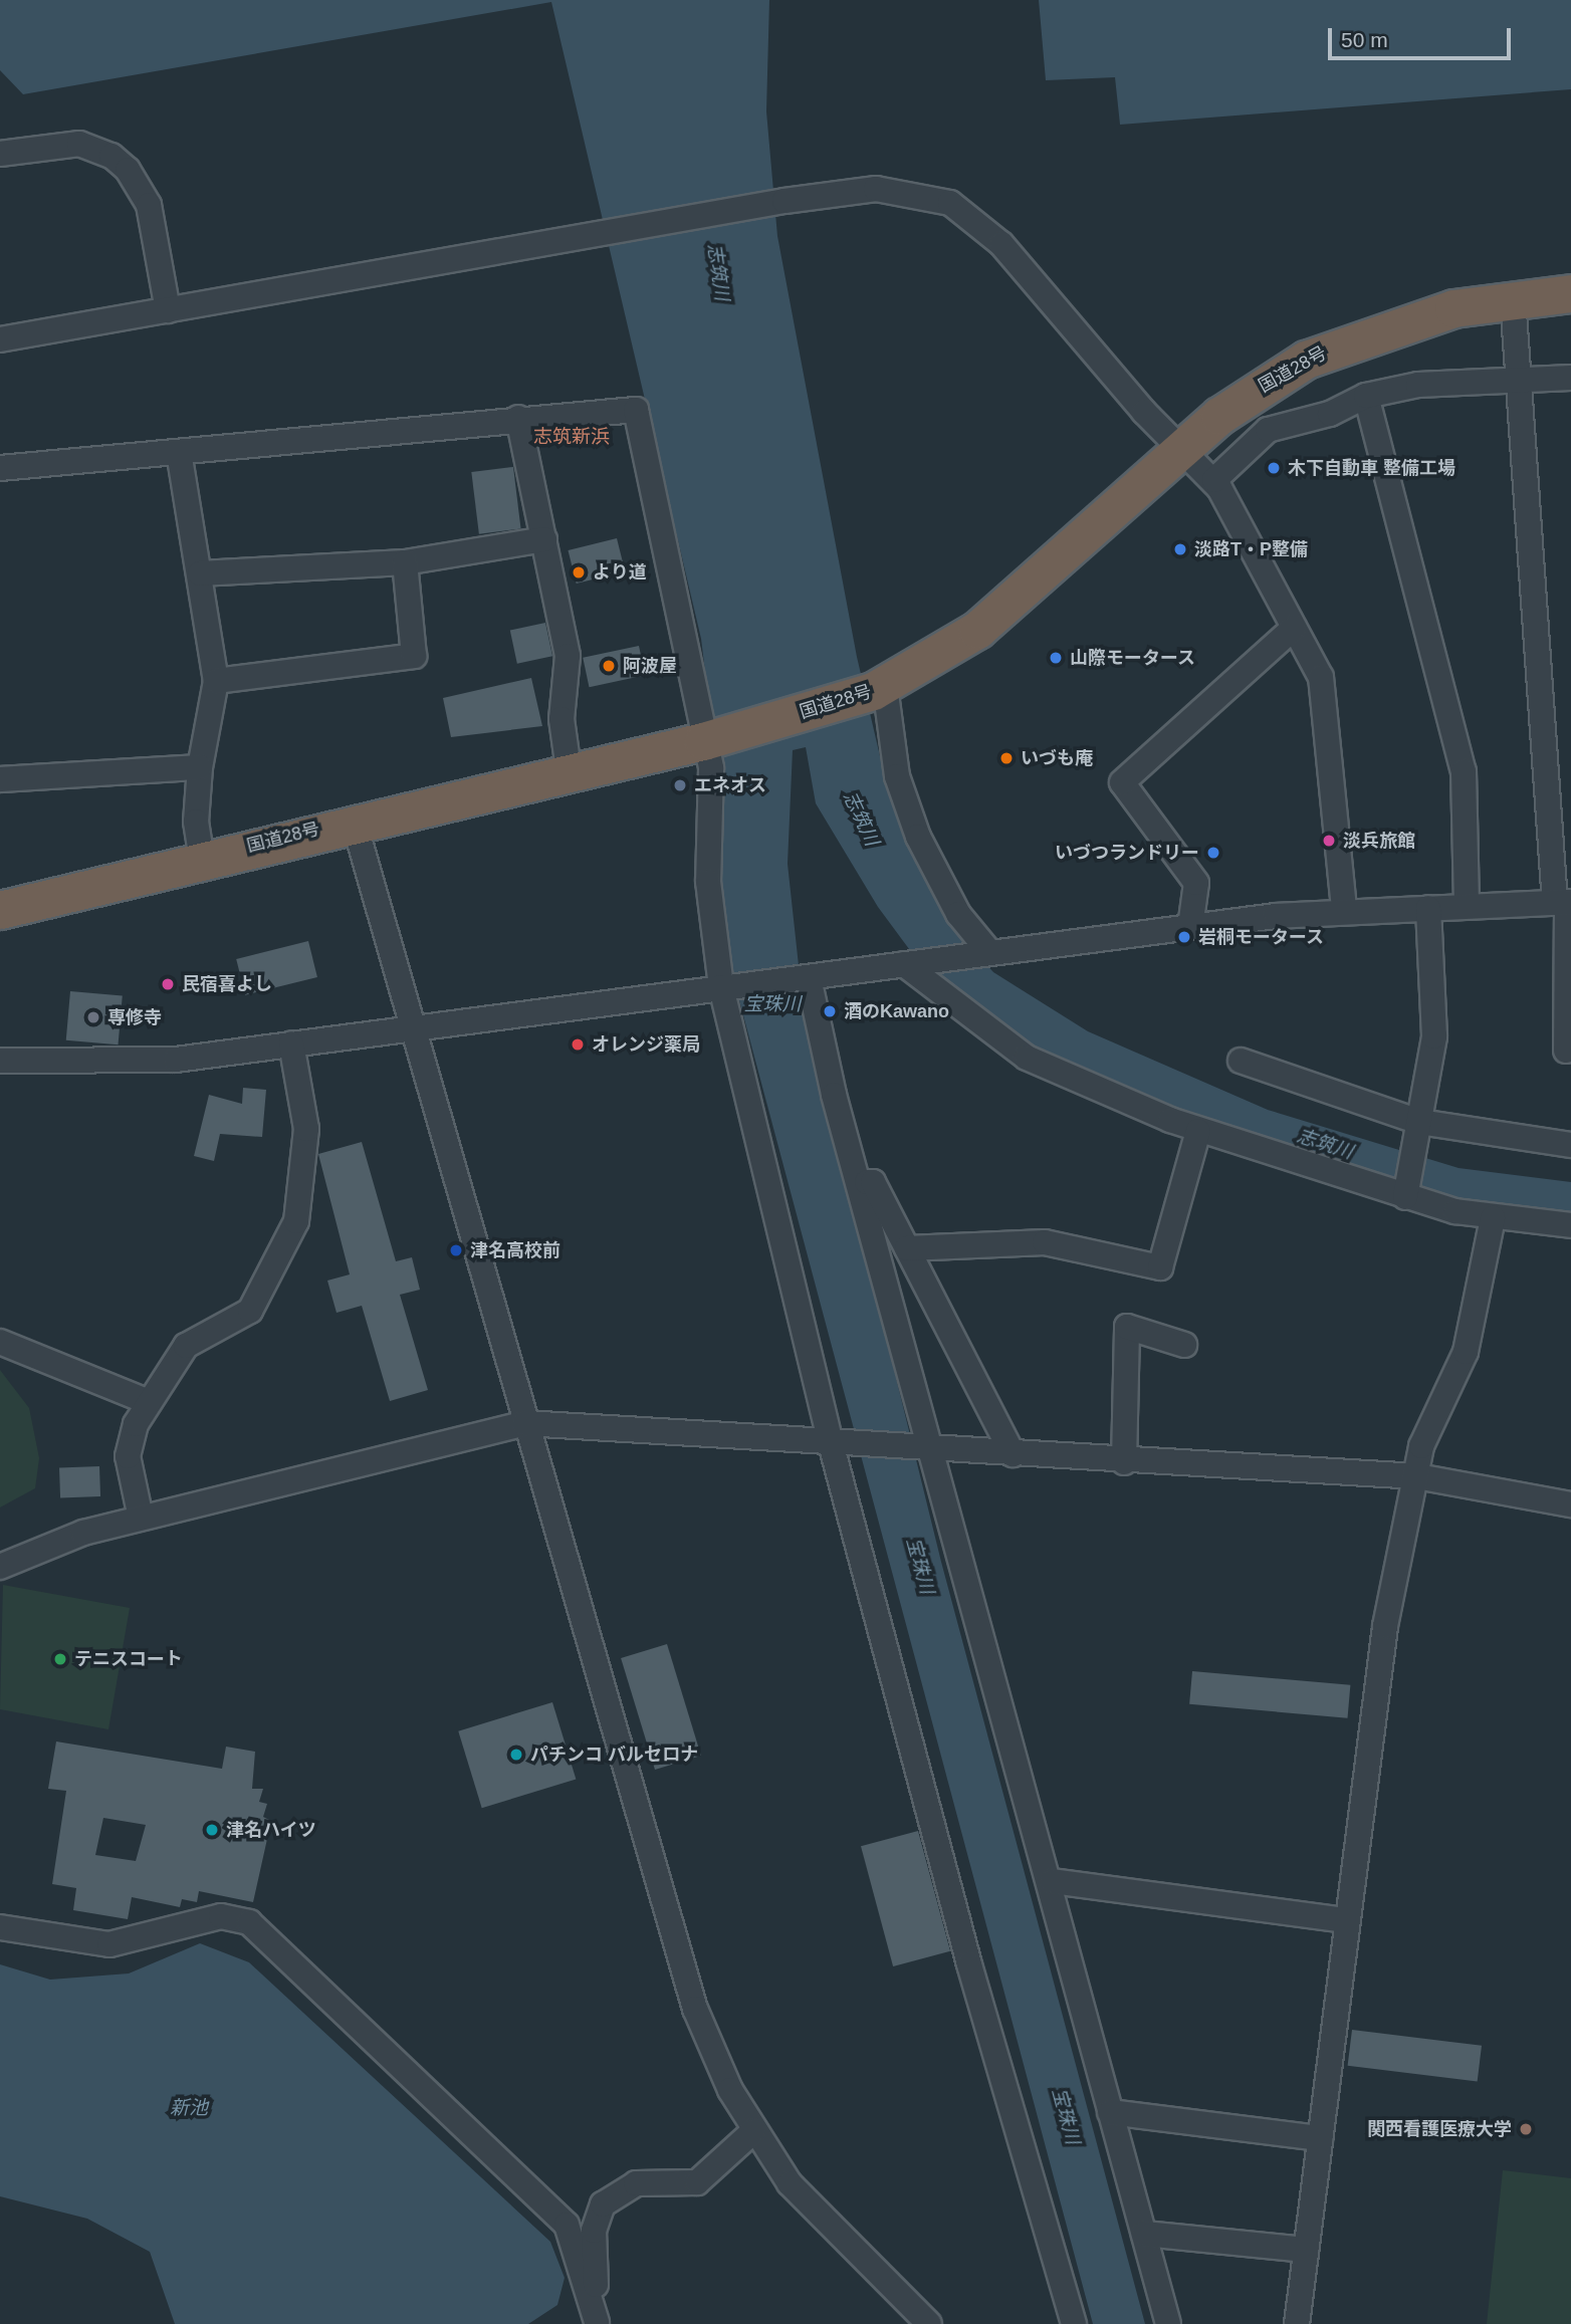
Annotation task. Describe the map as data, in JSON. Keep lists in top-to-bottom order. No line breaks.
{"streets":{"highway":["国道28号"]},"districts":["志筑新浜"],"water":["志筑川","宝珠川","新池"],"places":["木下自動車 整備工場","淡路T・P整備","より道","山際モータース","阿波屋","いづも庵","エネオス","淡兵旅館","いづつランドリー","岩桐モータース","民宿喜よし","酒のKawano","専修寺","オレンジ薬局","津名高校前","テニスコート","パチンコ バルセロナ","津名ハイツ","関西看護医療大学"],"scale_bar":"50 m"}
